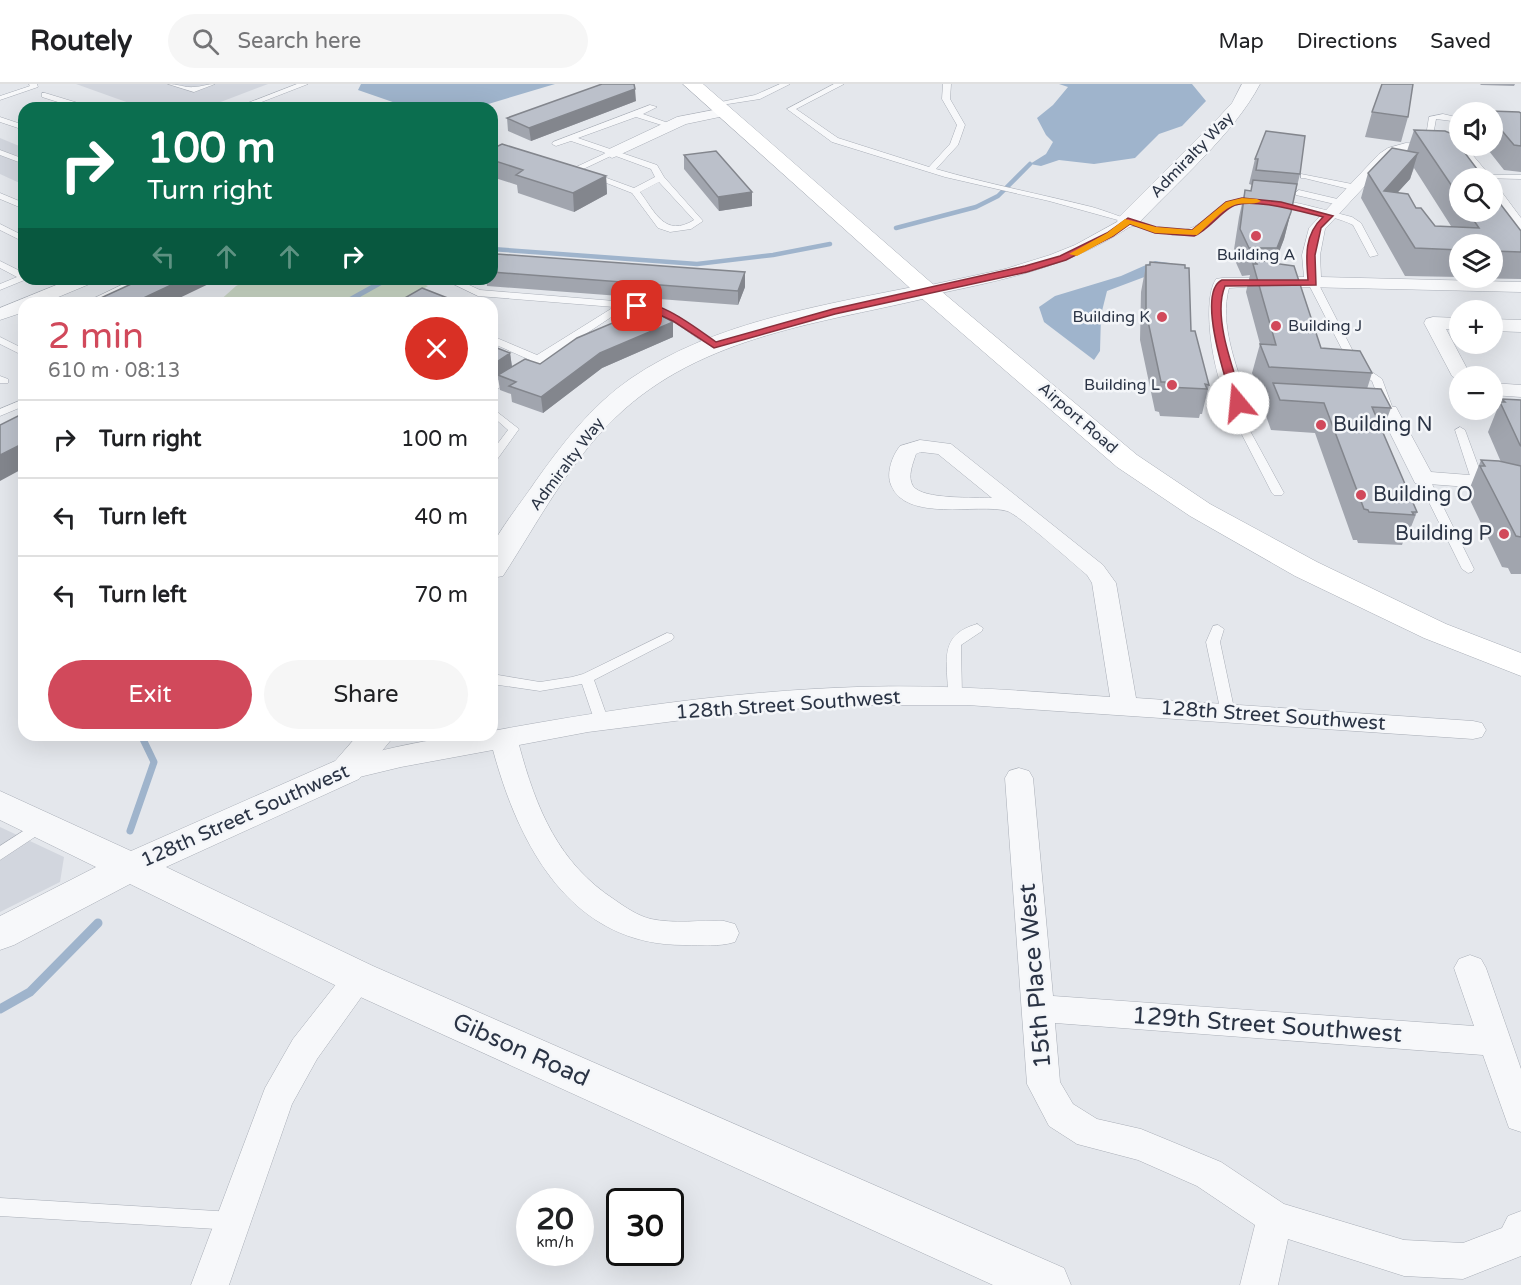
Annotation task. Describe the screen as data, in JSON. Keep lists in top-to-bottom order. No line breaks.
{"streets":{"main road":["Airport Road"],"street":["Admiralty Way","128th Street Southwest","15th Place West","129th Street Southwest","Gibson Road"]},"crossings":[["Admiralty Way","Airport Road"],["128th Street Southwest","Gibson Road"],["15th Place West","129th Street Southwest"]],"places":["Building A","Building K","Building J","Building L","Building N","Building O","Building P"],"page":{"header":"Routely","search":"Search here","nav":["Map","Directions","Saved"],"map_buttons":["+","−"],"turn":["100 m","Turn right"],"heading":["2 min","610 m · 08:13"],"list":[{"name":"Turn right","value":"100 m"},{"name":"Turn left","value":"40 m"},{"name":"Turn left","value":"70 m"}],"buttons":["Exit","Share"],"speed":"20 km/h","limit":"30"}}
